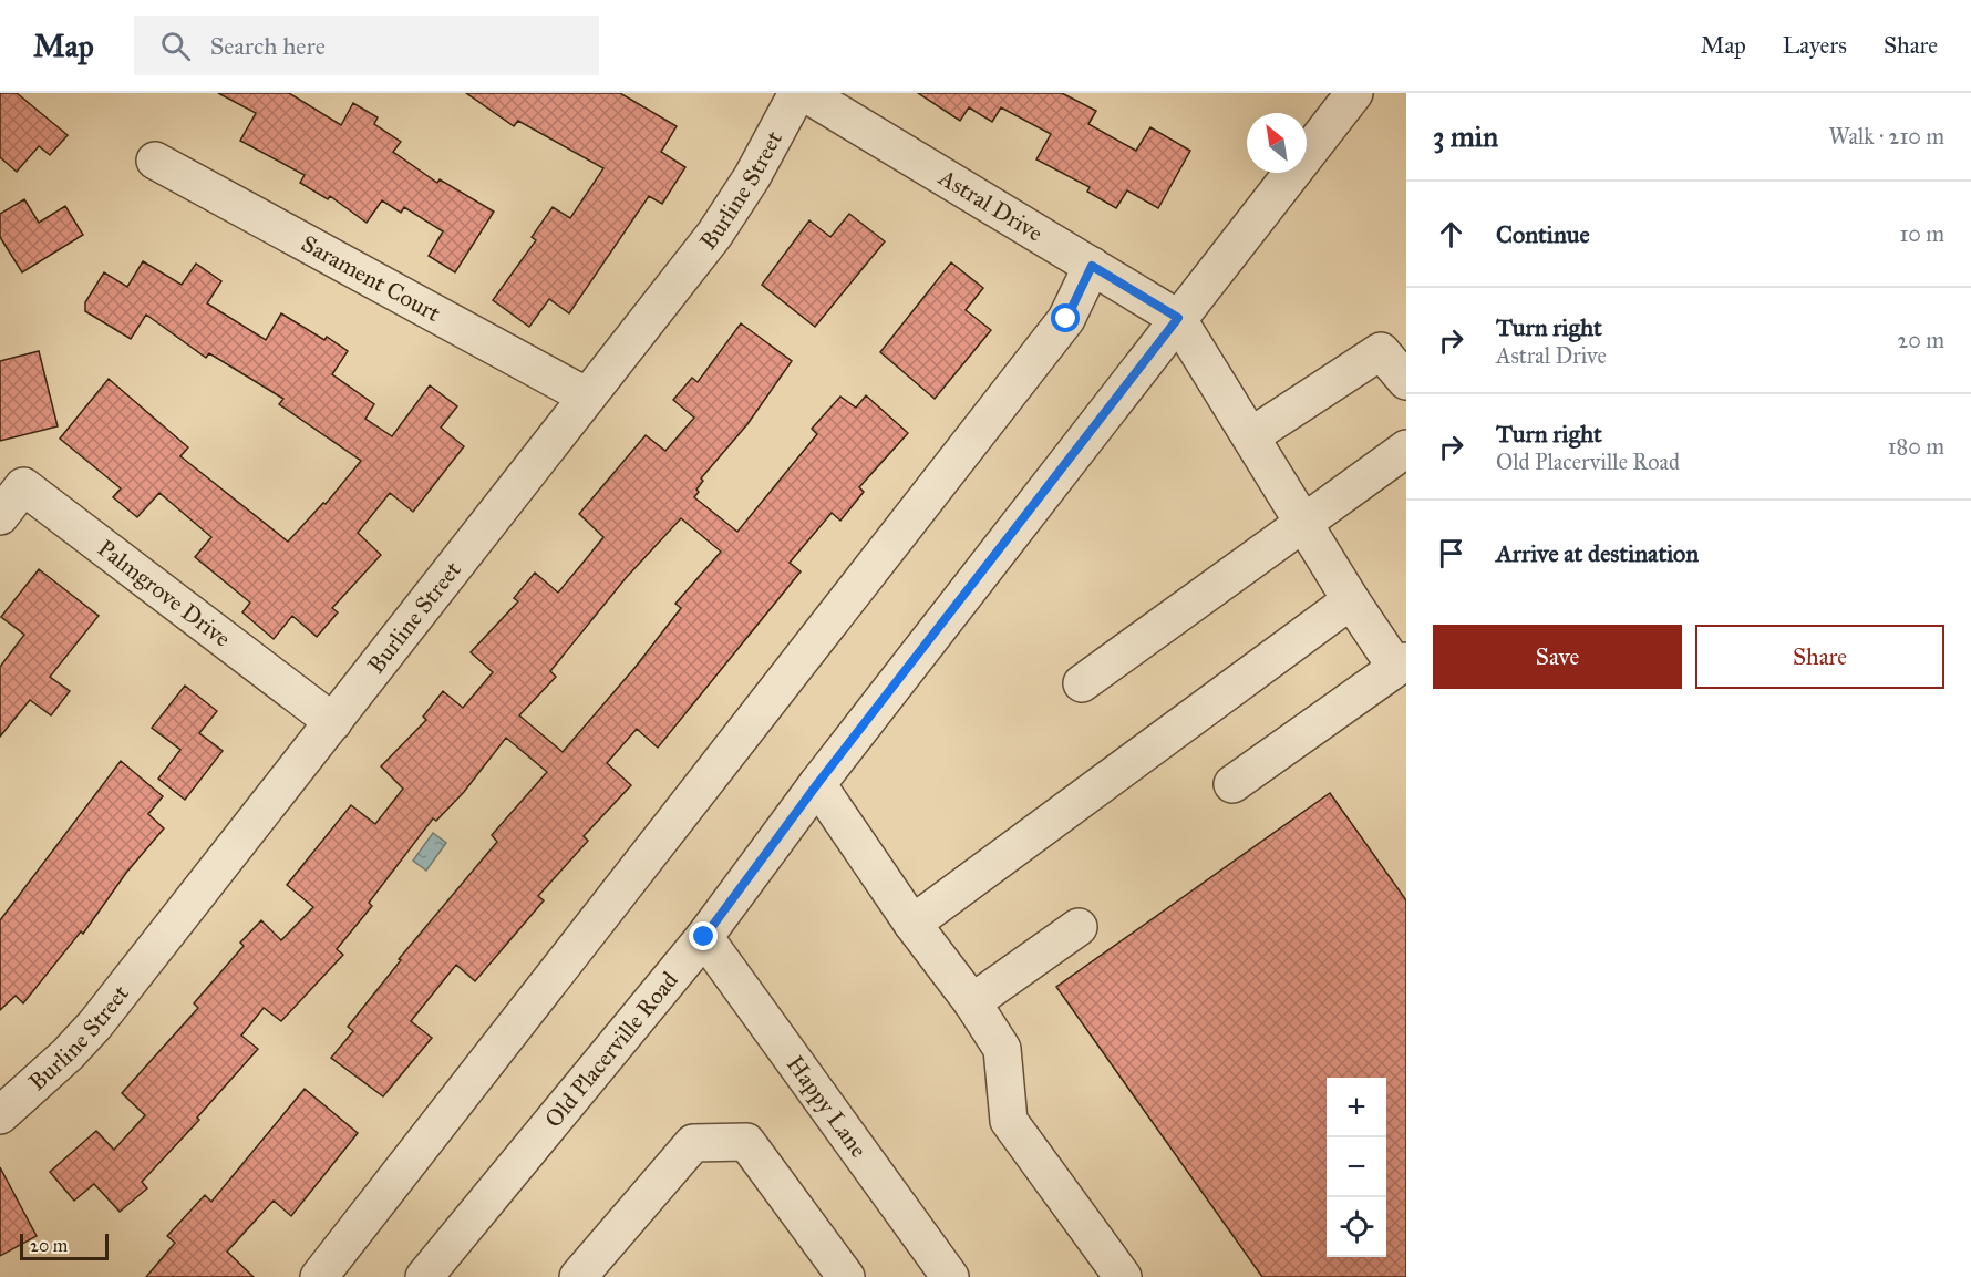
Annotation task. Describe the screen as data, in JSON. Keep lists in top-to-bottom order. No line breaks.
{"streets":{"street":["Burline Street","Astral Drive","Sarament Court","Palmgrove Drive","Old Placerville Road","Happy Lane"]},"crossings":[["Burline Street","Sarament Court"],["Burline Street","Palmgrove Drive"],["Astral Drive","Old Placerville Road"],["Old Placerville Road","Happy Lane"]],"scale_bar":"20 m","north":"top left","page":{"header":"Map","search":"Search here","nav":["Map","Layers","Share"],"heading":["3 min","Walk · 210 m"],"list":[["Continue","10 m"],["Turn right","Astral Drive","20 m"],["Turn right","Old Placerville Road","180 m"],"Arrive at destination"],"buttons":["Save","Share"],"map_buttons":["+","−"],"scale":"20 m"}}
